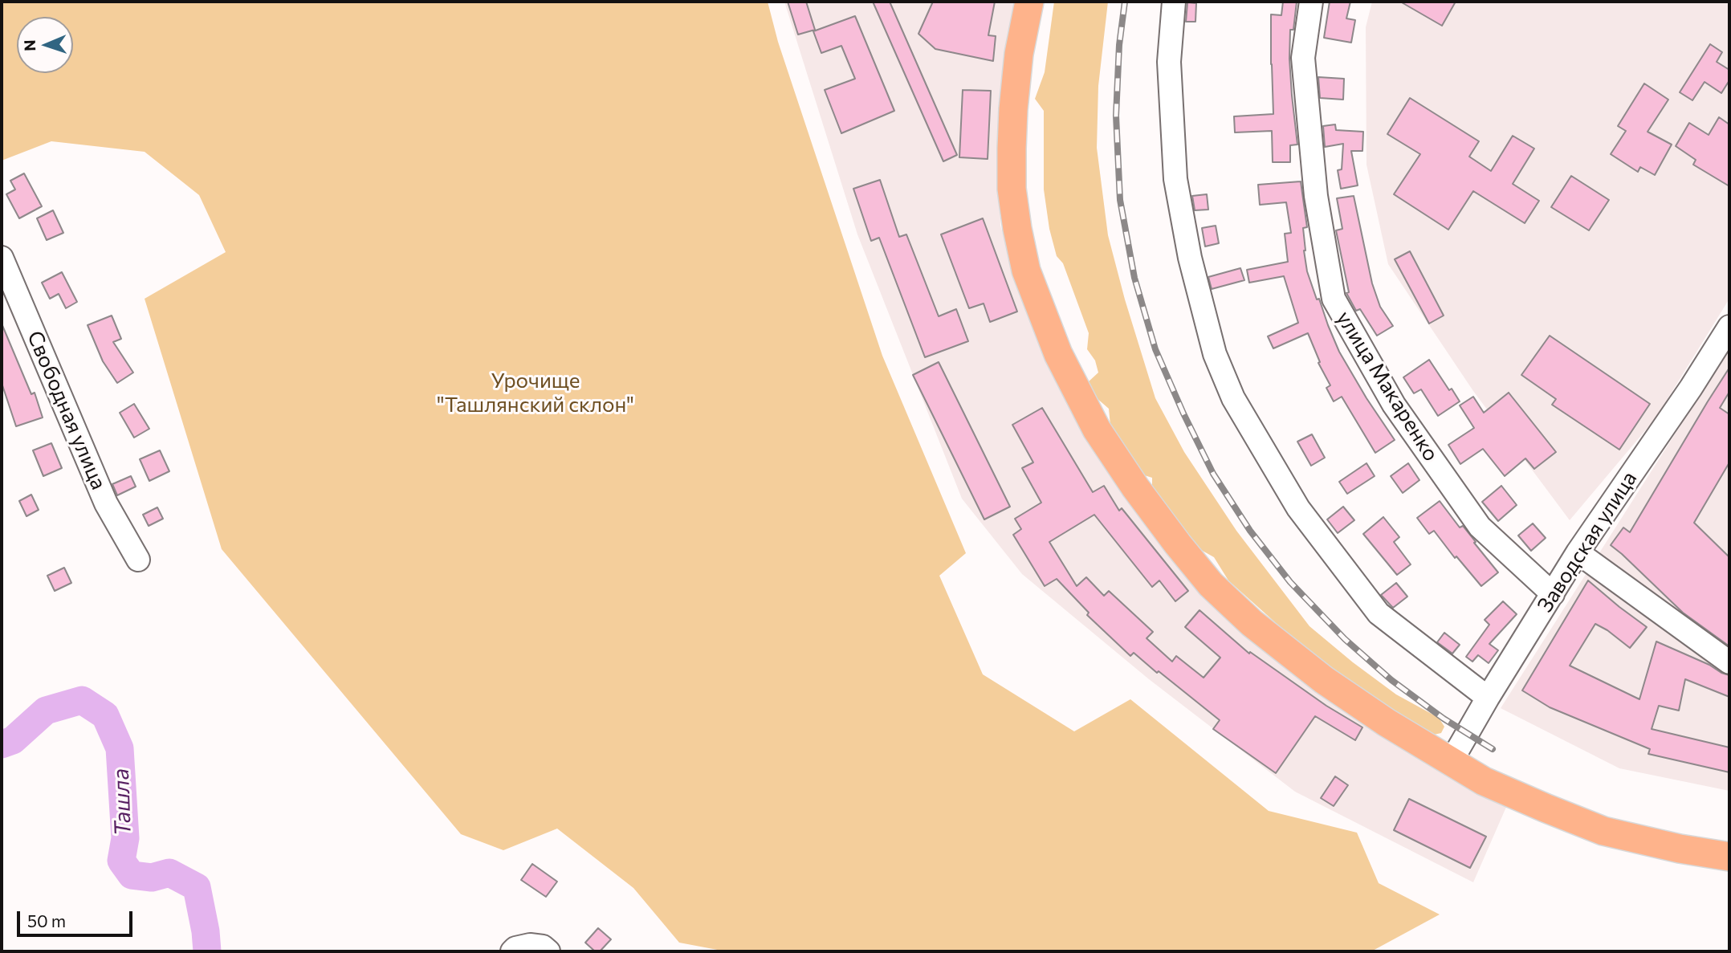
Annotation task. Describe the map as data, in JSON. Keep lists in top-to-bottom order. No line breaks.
{"streets":{"street":["улица Макаренко","Свободная улица","Заводская улица"]},"crossings":[["улица Макаренко","Заводская улица"]],"water":["Ташла"],"parks":["Урочище \"Ташлянский склон\""],"scale_bar":"50 m","north":"left"}
